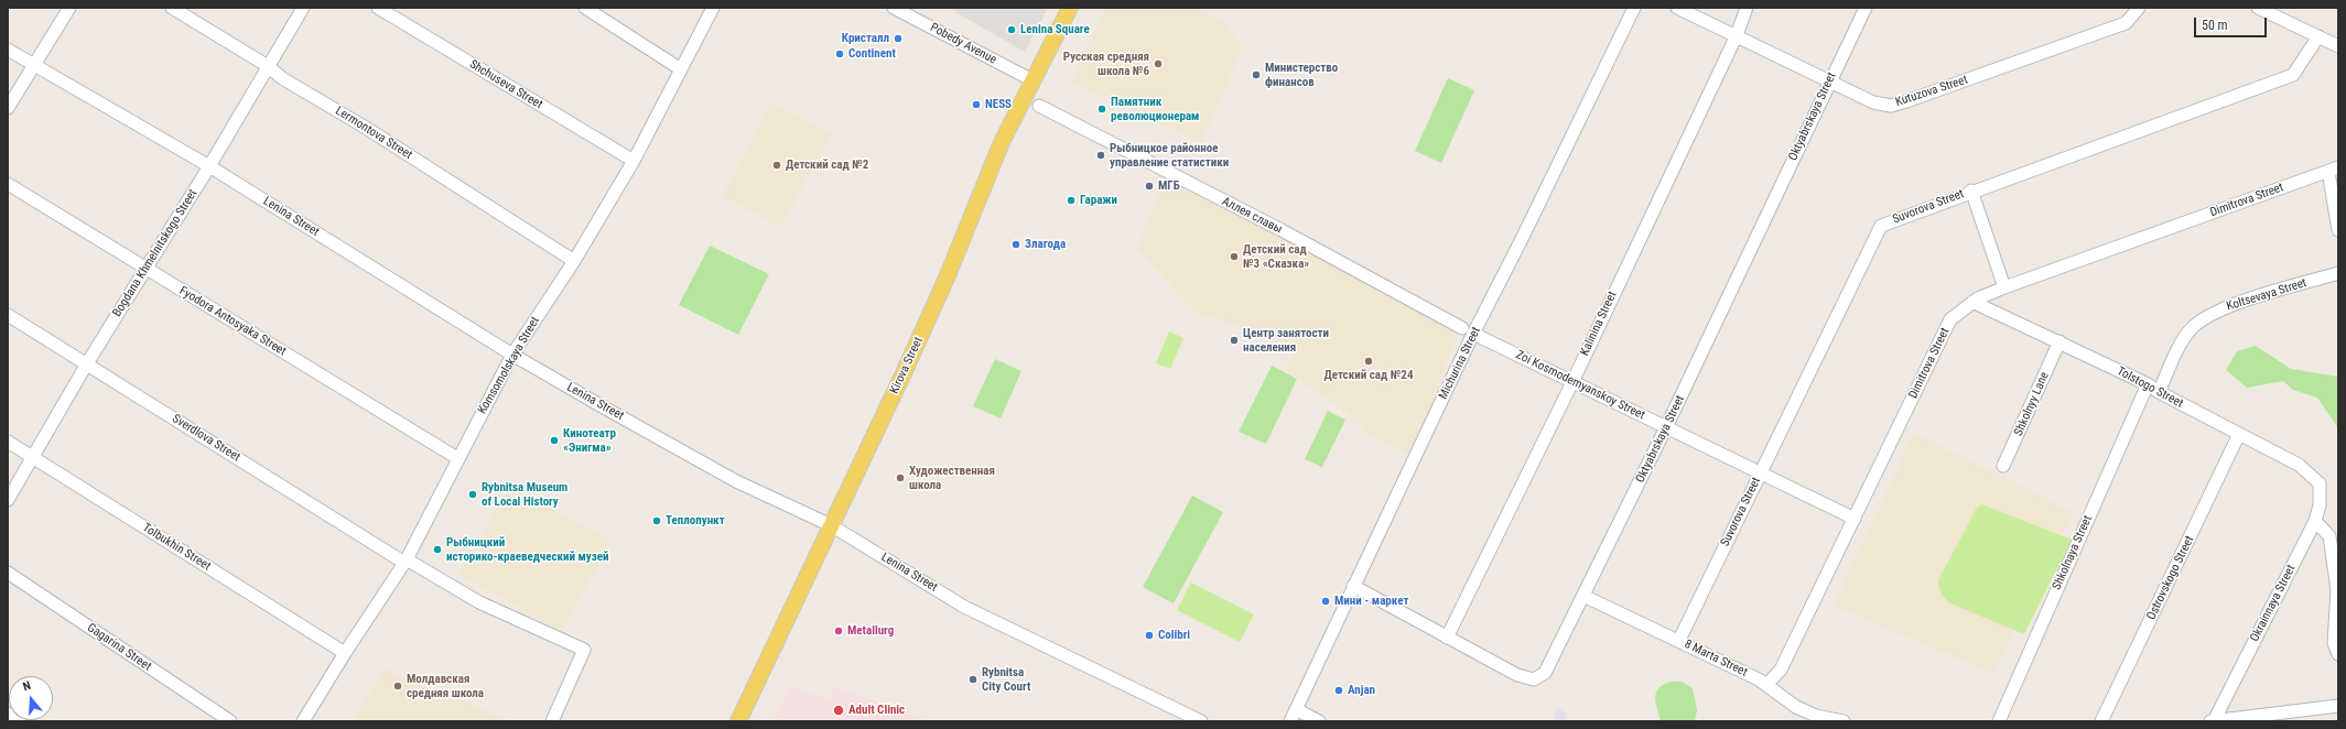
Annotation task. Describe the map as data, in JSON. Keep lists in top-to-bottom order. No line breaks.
{"streets":{"main road":["Kirova Street"],"street":["Pobedy Avenue","Shchuseva Street","Kutuzova Street","Oktyabrskaya Street","Lermontova Street","Dimitrova Street","Suvorova Street","Аллея славы","Lenina Street","Bogdana Khmelnitskogo Street","Koltsevaya Street","Fyodora Antosyaka Street","Kalinina Street","Michurina Street","Komsomolskaya Street","Zoi Kosmodemyanskoy Street","Tolstogo Street","Shkolnyy Lane","Sverdlova Street","Tolbukhin Street","Shkolnaya Street","Ostrovskogo Street","Okrainnaya Street","Gagarina Street","8 Marta Street"]},"crossings":[["Pobedy Avenue","Kirova Street"],["Shchuseva Street","Komsomolskaya Street"],["Kutuzova Street","Oktyabrskaya Street"],["Kutuzova Street","Kalinina Street"],["Oktyabrskaya Street","Kalinina Street"],["Oktyabrskaya Street","Michurina Street"],["Oktyabrskaya Street","Zoi Kosmodemyanskoy Street"],["Oktyabrskaya Street","8 Marta Street"],["Lermontova Street","Bogdana Khmelnitskogo Street"],["Lermontova Street","Komsomolskaya Street"],["Dimitrova Street","Zoi Kosmodemyanskoy Street"],["Dimitrova Street","Tolstogo Street"],["Dimitrova Street","8 Marta Street"],["Suvorova Street","Zoi Kosmodemyanskoy Street"],["Suvorova Street","8 Marta Street"],["Аллея славы","Michurina Street"],["Аллея славы","Zoi Kosmodemyanskoy Street"],["Lenina Street","Bogdana Khmelnitskogo Street"],["Lenina Street","Komsomolskaya Street"],["Lenina Street","Kirova Street"],["Bogdana Khmelnitskogo Street","Fyodora Antosyaka Street"],["Bogdana Khmelnitskogo Street","Sverdlova Street"],["Bogdana Khmelnitskogo Street","Tolbukhin Street"],["Koltsevaya Street","Tolstogo Street"],["Fyodora Antosyaka Street","Komsomolskaya Street"],["Kalinina Street","Zoi Kosmodemyanskoy Street"],["Michurina Street","Zoi Kosmodemyanskoy Street"],["Komsomolskaya Street","Sverdlova Street"],["Komsomolskaya Street","Tolbukhin Street"],["Tolstogo Street","Shkolnyy Lane"],["Tolstogo Street","Shkolnaya Street"],["Tolstogo Street","Ostrovskogo Street"],["Tolstogo Street","Okrainnaya Street"]],"places":["Lenina Square","Кристалл","Continent","Русская средняя школа №6","Министерство финансов","NESS","Памятник революционерам","Рыбницкое районное управление статистики","Детский сад №2","МГБ","Гаражи","Злагода","Детский сад №3 «Сказка»","Центр занятости населения","Детский сад №24","Кинотеатр «Энигма»","Художественная школа","Rybnitsa Museum of Local History","Теплопункт","Рыбницкий историко-краеведческий музей","Мини - маркет","Metallurg","Colibri","Rybnitsa City Court","Молдавская средняя школа","Anjan","Adult Clinic"],"scale_bar":"50 m","north":"top"}
